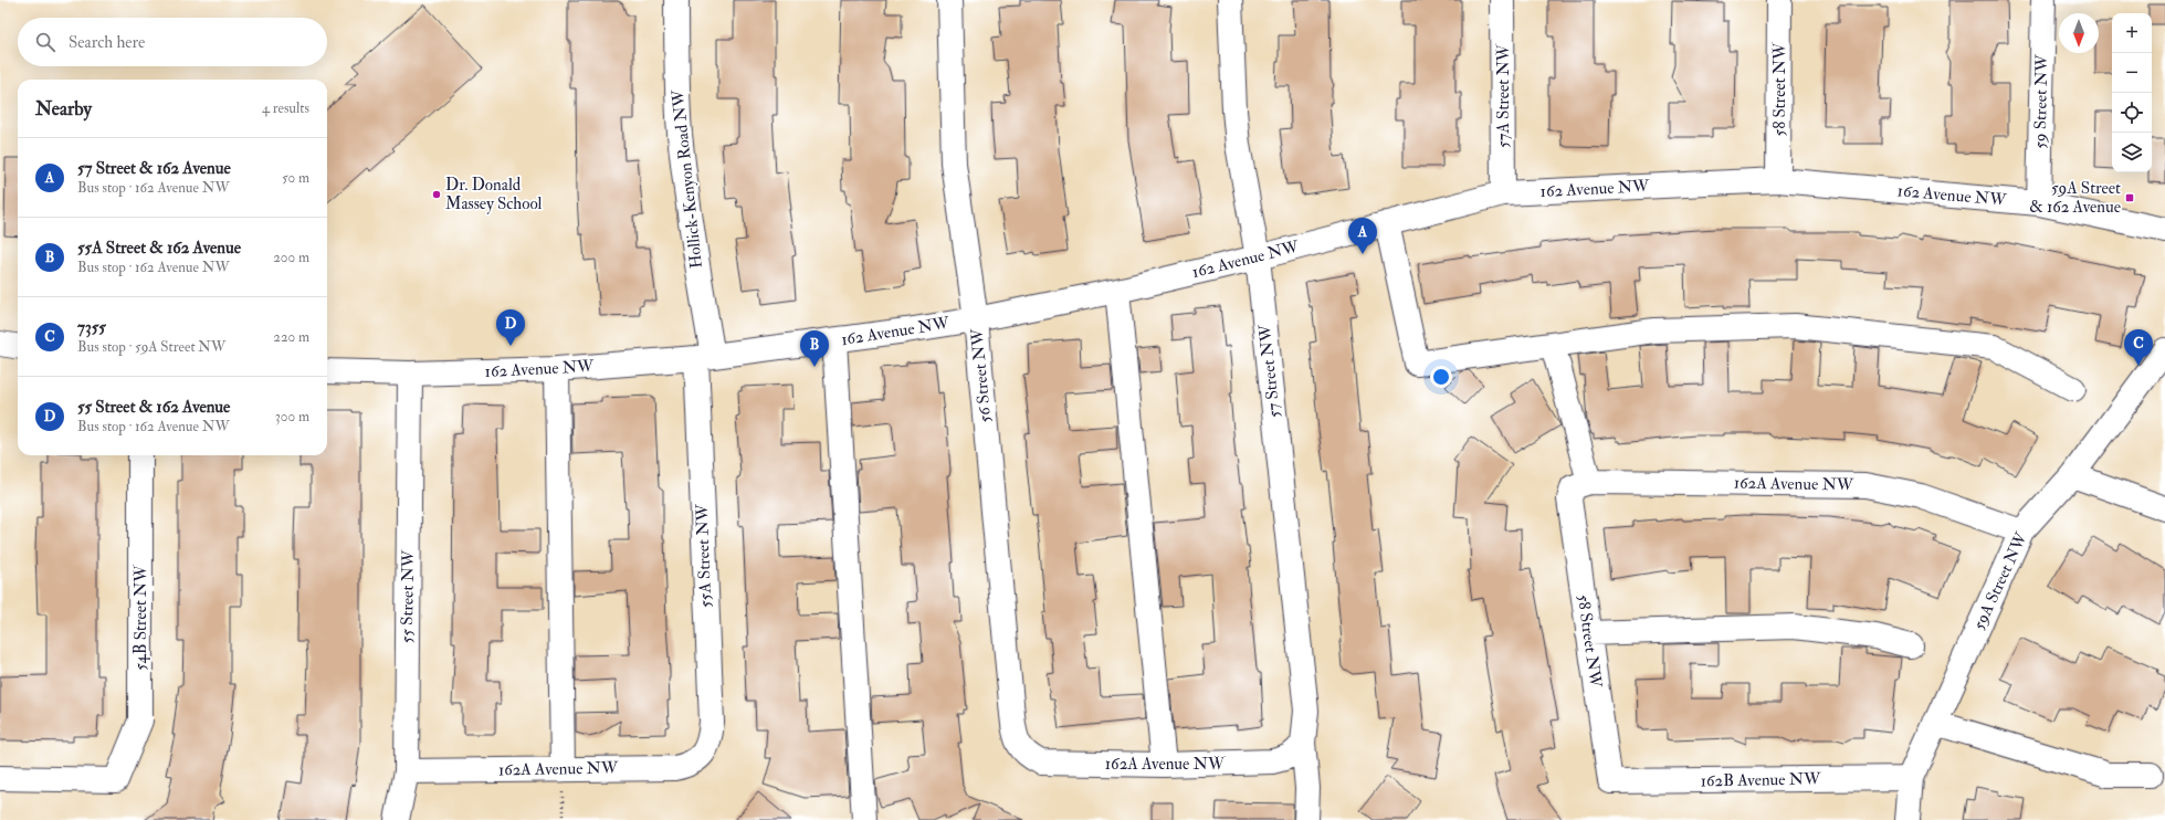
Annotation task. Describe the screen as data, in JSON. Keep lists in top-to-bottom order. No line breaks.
{"streets":{"street":["58 Street NW","57A Street NW","59 Street NW","Hollick-Kenyon Road NW","162 Avenue NW","57 Street NW","56 Street NW","162A Avenue NW","55A Street NW","59A Street NW","55 Street NW","54B Street NW","162B Avenue NW"]},"crossings":[["58 Street NW","162 Avenue NW"],["58 Street NW","162A Avenue NW"],["58 Street NW","162B Avenue NW"],["57A Street NW","162 Avenue NW"],["59 Street NW","162 Avenue NW"],["Hollick-Kenyon Road NW","162 Avenue NW"],["Hollick-Kenyon Road NW","55A Street NW"],["162 Avenue NW","57 Street NW"],["162 Avenue NW","56 Street NW"],["162 Avenue NW","55A Street NW"],["162 Avenue NW","55 Street NW"],["57 Street NW","162A Avenue NW"],["56 Street NW","162A Avenue NW"],["162A Avenue NW","55A Street NW"],["162A Avenue NW","59A Street NW"],["162A Avenue NW","55 Street NW"],["59A Street NW","162B Avenue NW"]],"places":{"other":["Dr. Donald Massey School"],"transit":["59A Street & 162 Avenue"]},"north":"bottom","page":{"map_buttons":["+","−"],"search":"Search here","heading":["Nearby","4 results"],"list":[{"mark":"A","name":"57 Street & 162 Avenue","note":"Bus stop · 162 Avenue NW","value":"50 m"},{"mark":"B","name":"55A Street & 162 Avenue","note":"Bus stop · 162 Avenue NW","value":"200 m"},{"mark":"C","name":"7355","note":"Bus stop · 59A Street NW","value":"220 m"},{"mark":"D","name":"55 Street & 162 Avenue","note":"Bus stop · 162 Avenue NW","value":"300 m"}],"pins":["A","D","C","B"]}}
